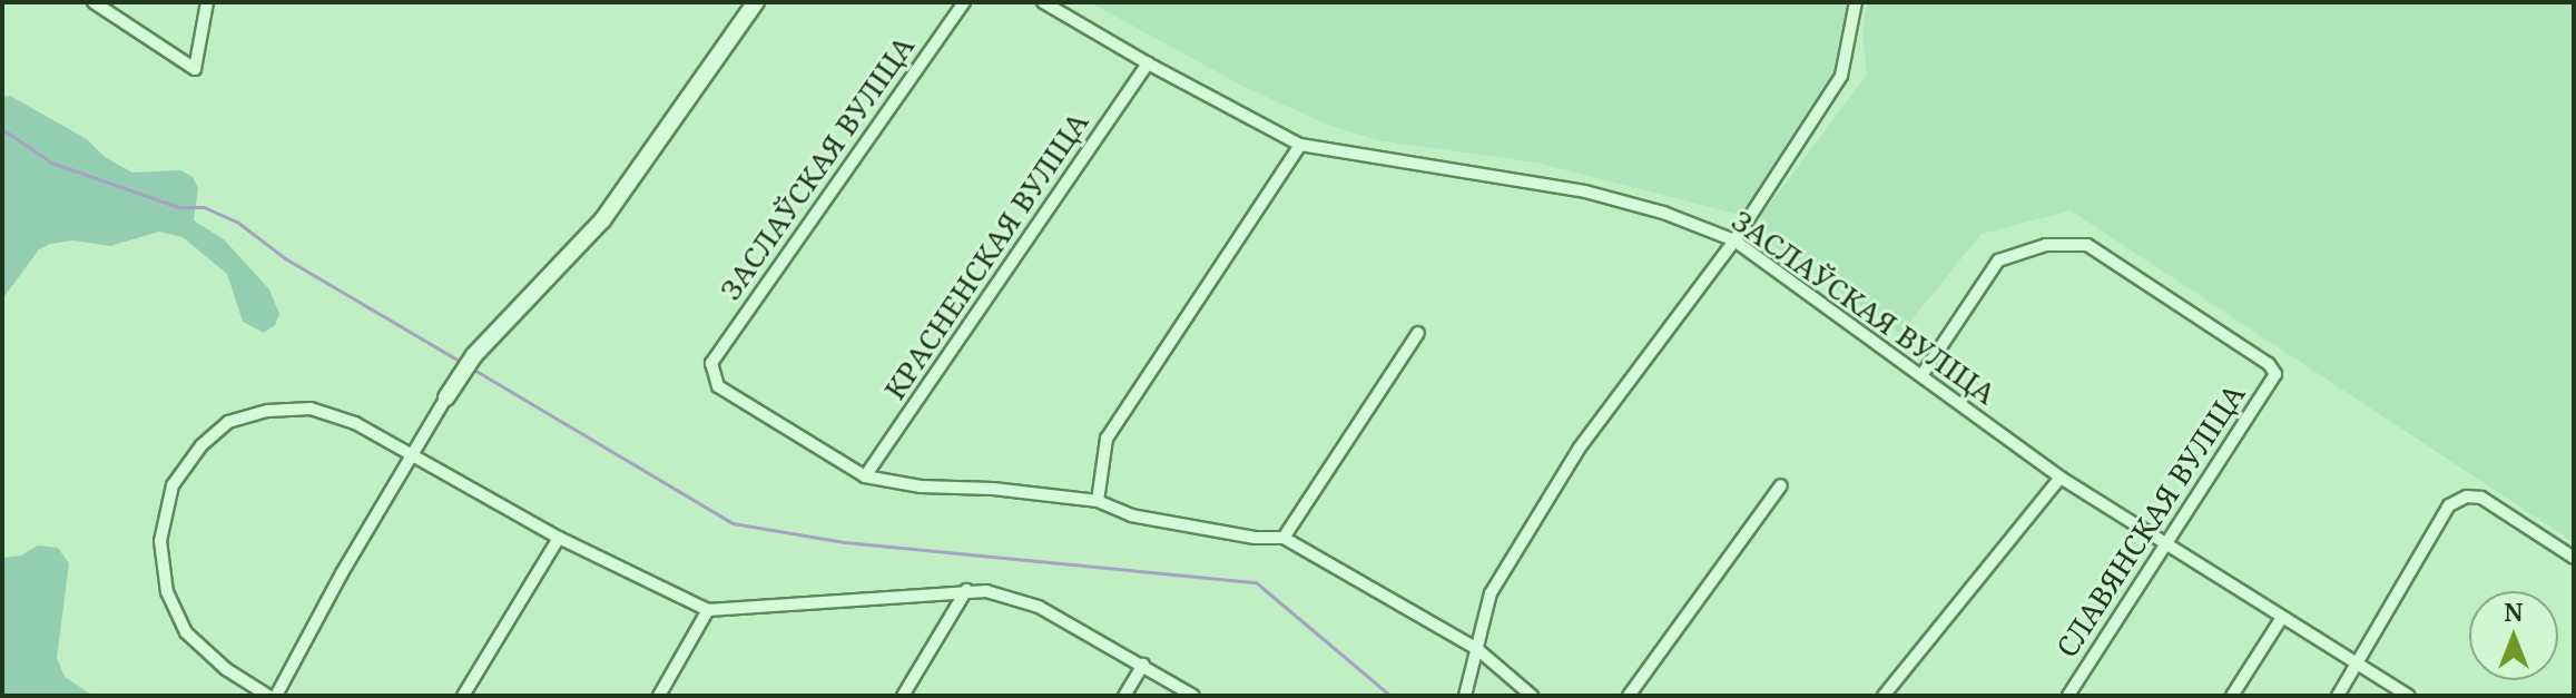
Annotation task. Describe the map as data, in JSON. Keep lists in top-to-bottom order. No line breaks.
{"streets":{"street":["ЗАСЛАЎСКАЯ ВУЛІЦА","КРАСНЕНСКАЯ ВУЛІЦА","СЛАВЯНСКАЯ ВУЛІЦА"]},"crossings":[["ЗАСЛАЎСКАЯ ВУЛІЦА","КРАСНЕНСКАЯ ВУЛІЦА"],["ЗАСЛАЎСКАЯ ВУЛІЦА","СЛАВЯНСКАЯ ВУЛІЦА"]],"north":"top"}
